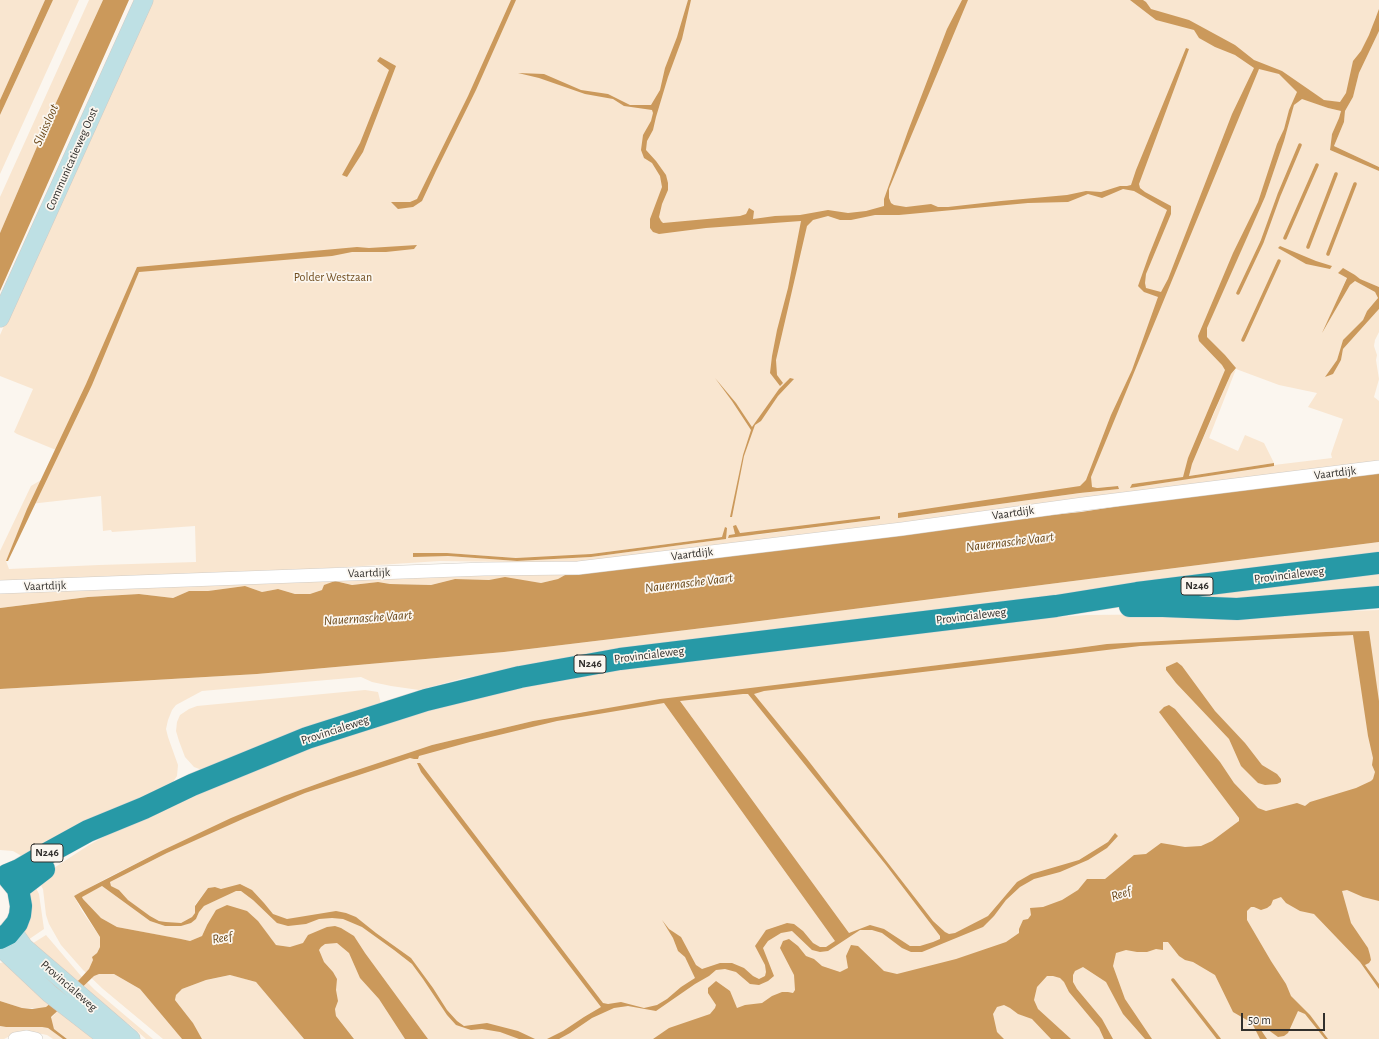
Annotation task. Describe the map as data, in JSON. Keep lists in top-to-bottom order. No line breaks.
{"streets":{"highway":["Provincialeweg","N246"],"street":["Communicatieweg Oost","Vaartdijk"]},"crossings":[["Provincialeweg","N246"]],"water":["Sluissloot","Nauernasche Vaart","Reef"],"parks":["Polder Westzaan"],"scale_bar":"50 m"}
